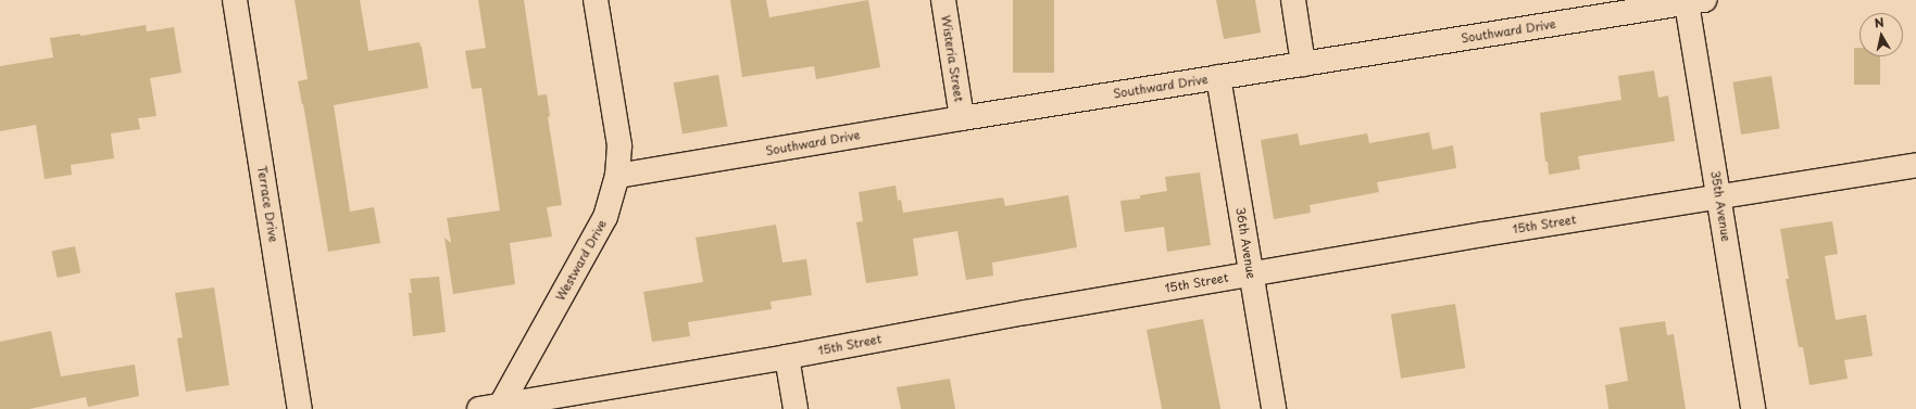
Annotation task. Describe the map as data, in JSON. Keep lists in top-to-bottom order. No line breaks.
{"streets":{"street":["Southward Drive","Wisteria Street","Terrace Drive","35th Avenue","15th Street","36th Avenue","Westward Drive"]},"crossings":[["Southward Drive","Wisteria Street"],["Southward Drive","35th Avenue"],["Southward Drive","36th Avenue"],["Southward Drive","Westward Drive"],["35th Avenue","15th Street"],["15th Street","36th Avenue"],["15th Street","Westward Drive"]],"north":"top"}
